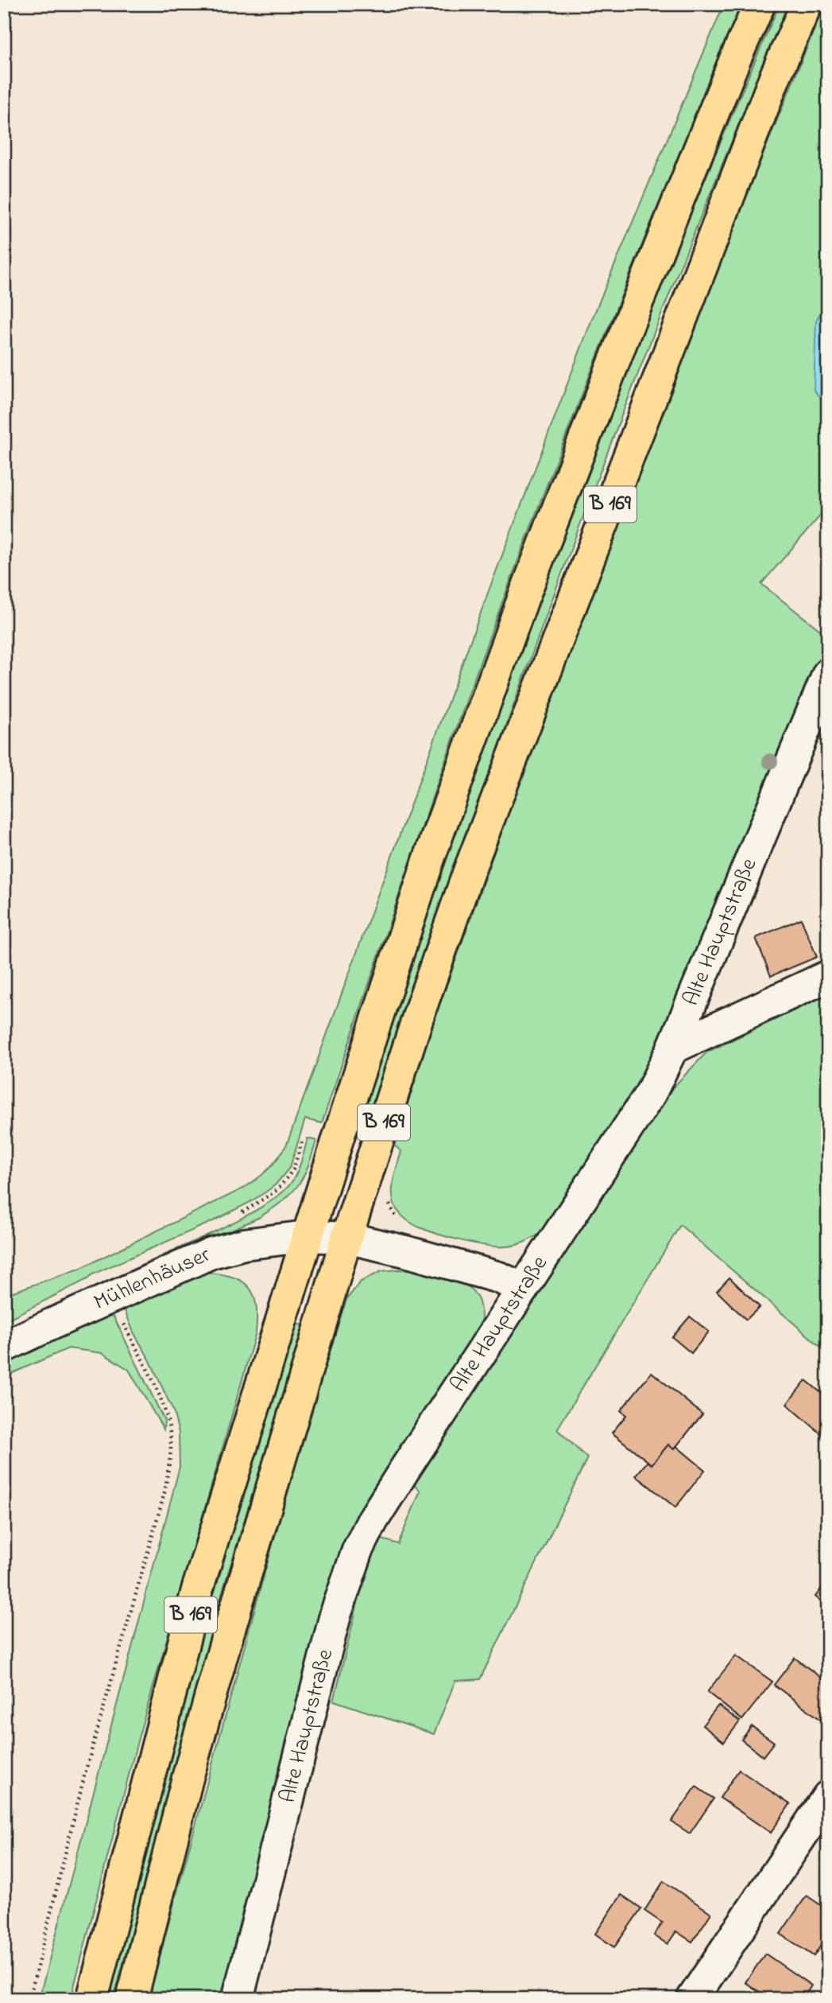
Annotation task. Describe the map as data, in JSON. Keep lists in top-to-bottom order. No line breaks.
{"streets":{"main road":["B 169"],"street":["Alte Hauptstraße","Mühlenhäuser"]},"crossings":[["B 169","Mühlenhäuser"],["Alte Hauptstraße","Mühlenhäuser"]]}
